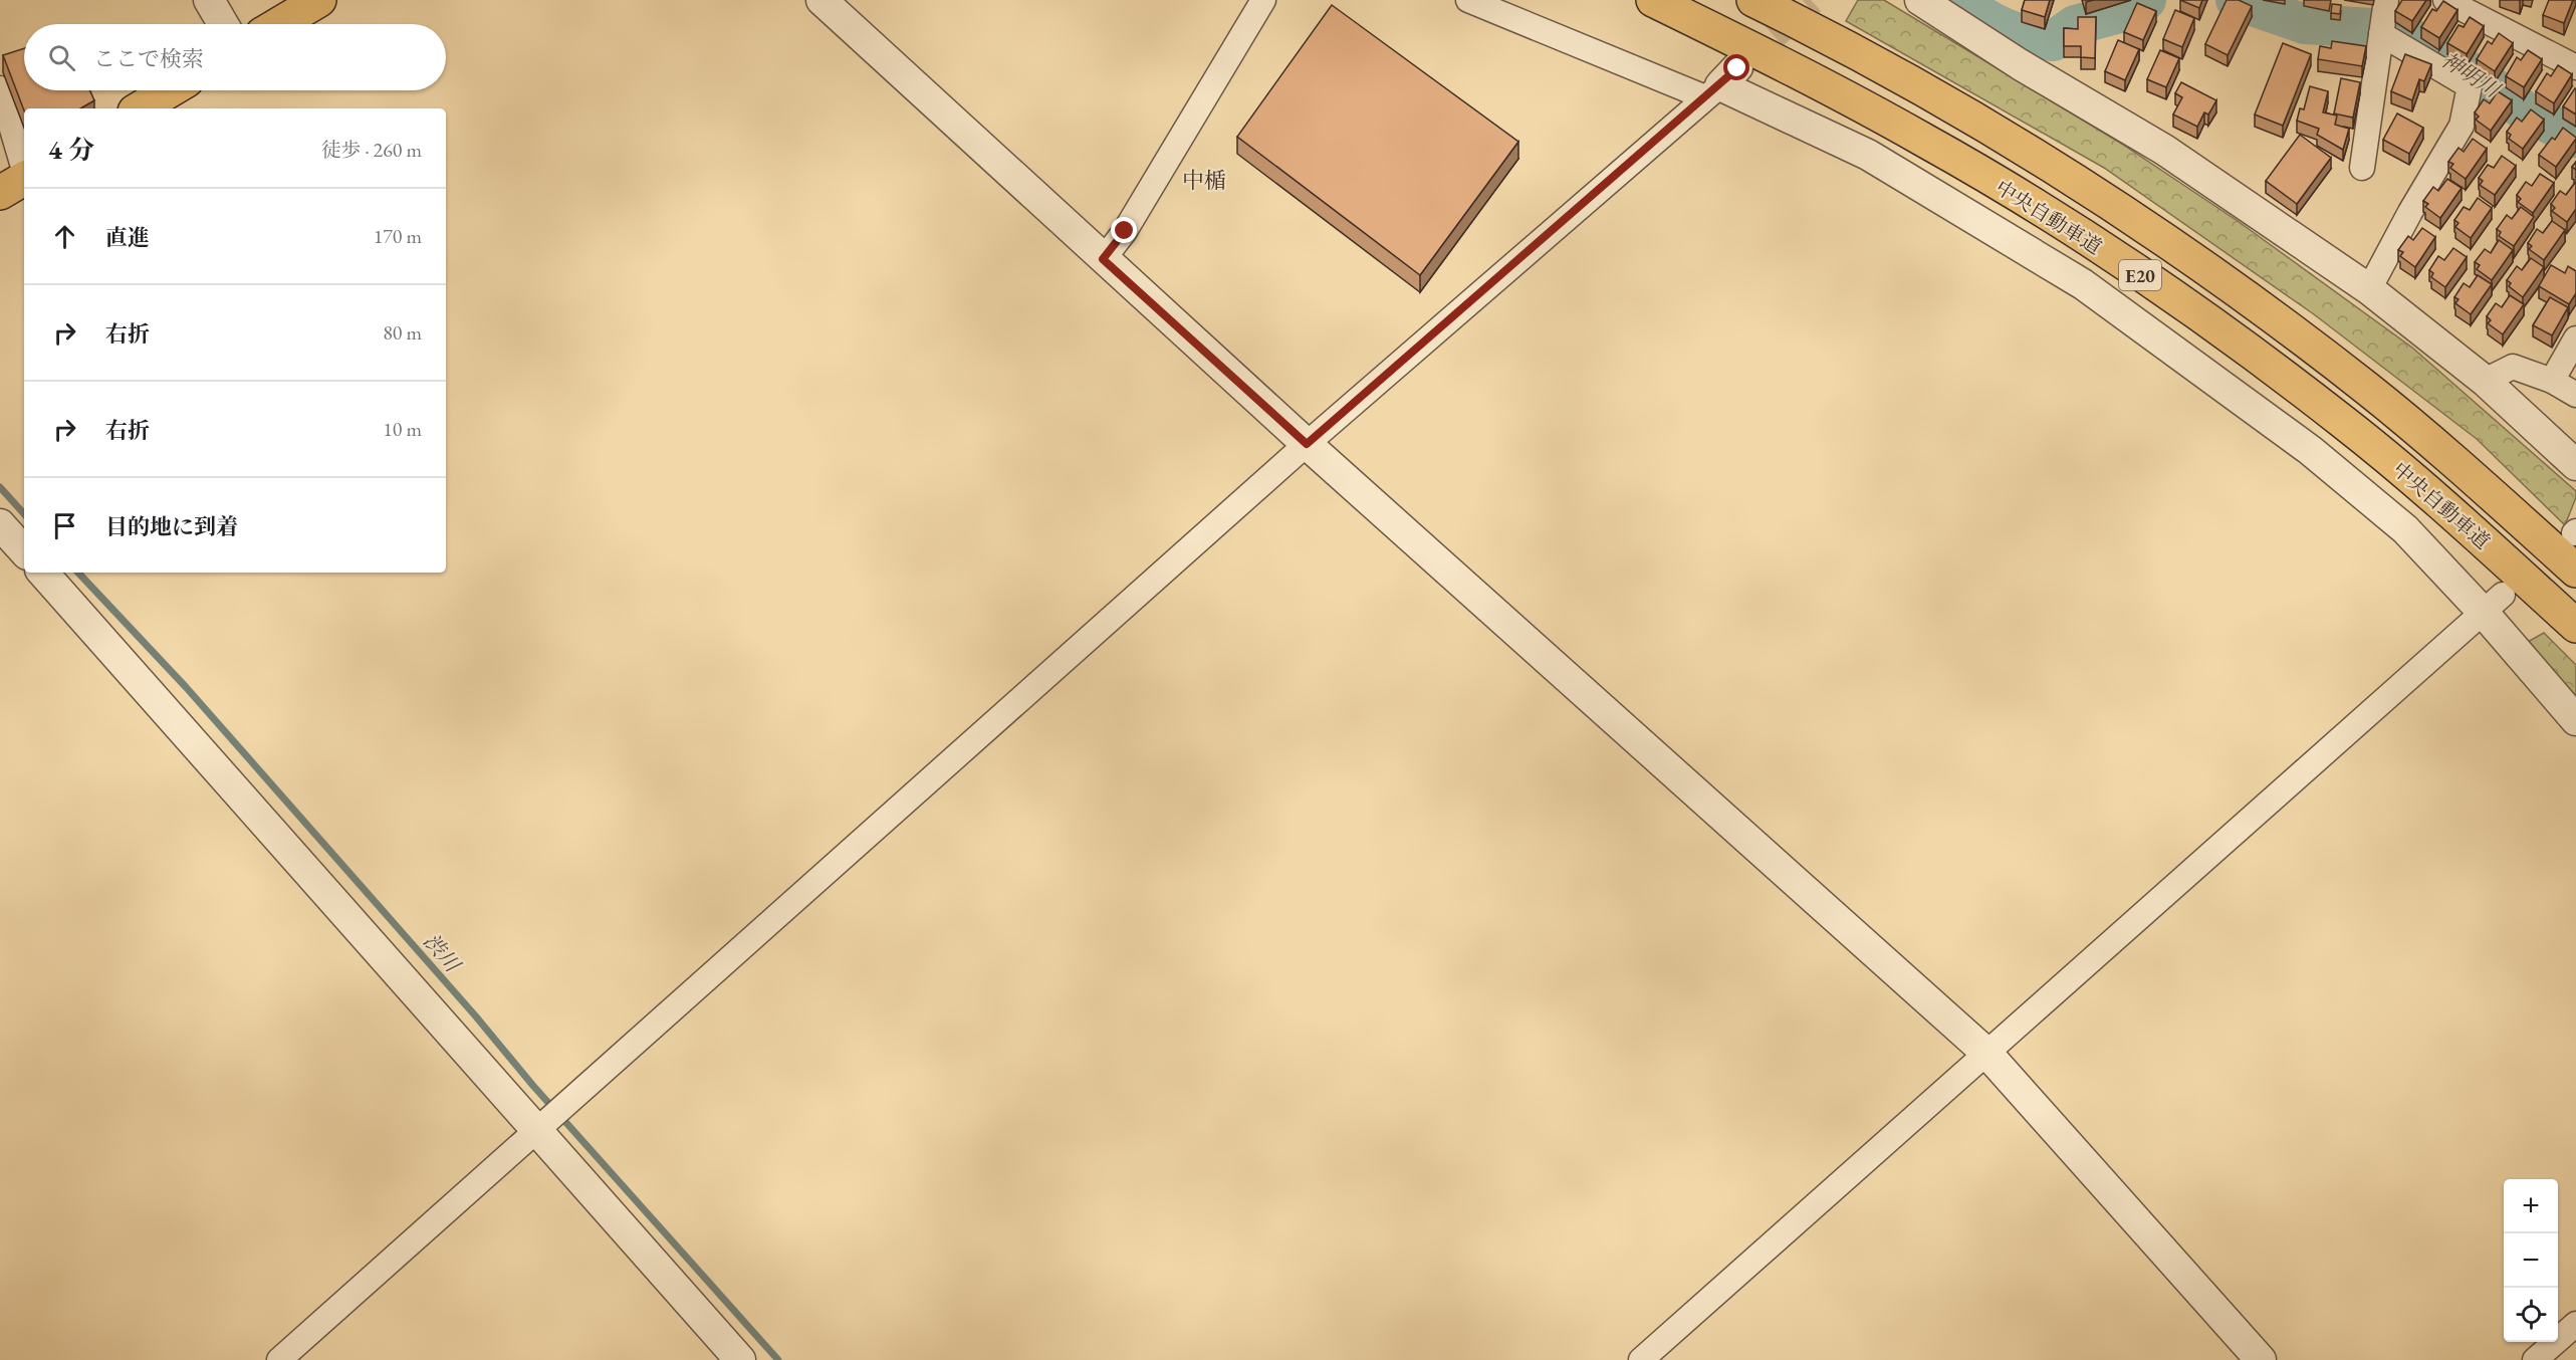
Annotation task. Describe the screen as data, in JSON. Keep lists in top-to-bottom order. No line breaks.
{"streets":{"main road":["中央自動車道","E20"]},"districts":["中楯"],"water":["神明川","渋川"],"page":{"search":"ここで検索","heading":["4 分","徒歩 · 260 m"],"list":[["直進","170 m"],["右折","80 m"],["右折","10 m"],"目的地に到着"],"map_buttons":["+","−"]}}
